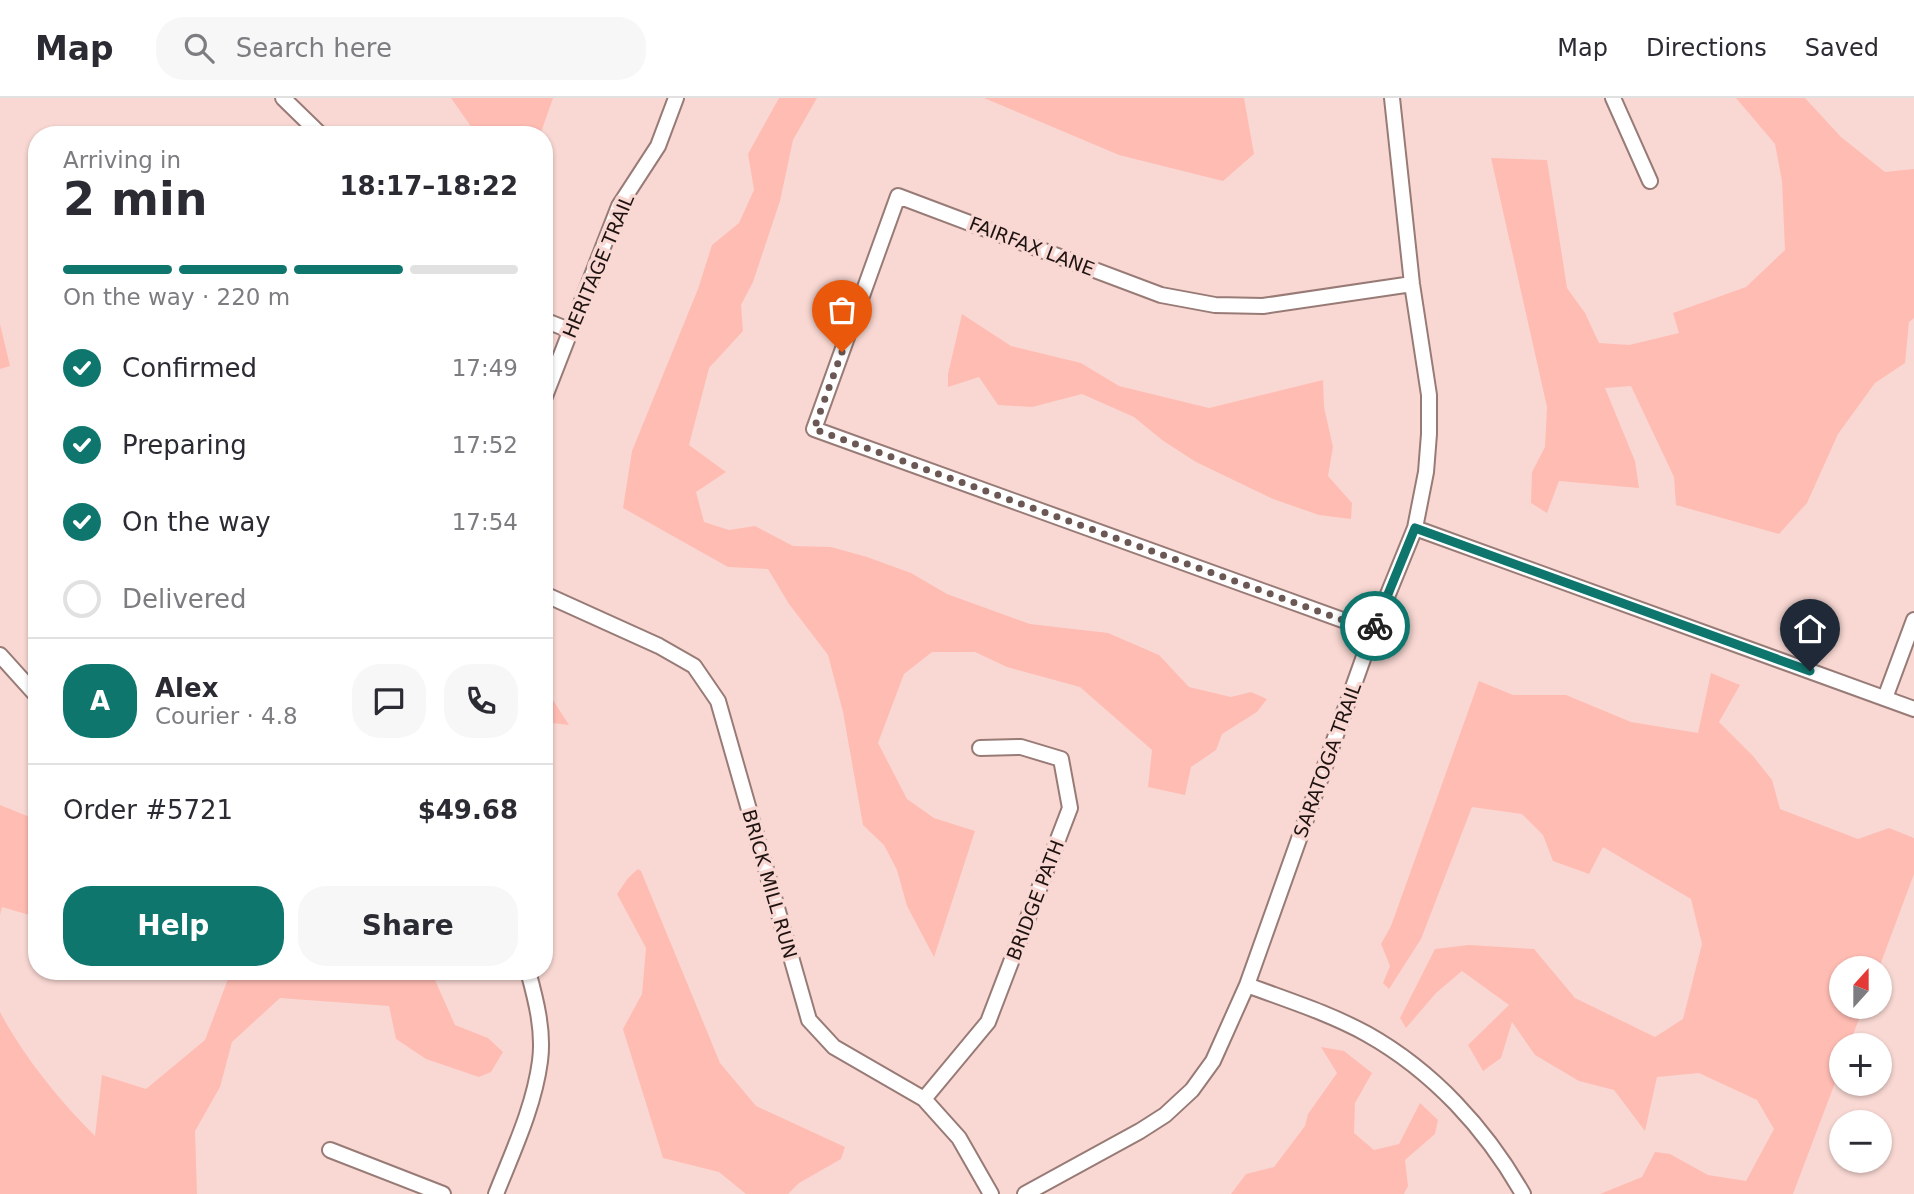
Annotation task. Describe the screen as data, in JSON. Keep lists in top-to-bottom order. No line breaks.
{"streets":{"street":["FAIRFAX LANE","HERITAGE TRAIL","SARATOGA TRAIL","BRICK MILL RUN","BRIDGE PATH"]},"crossings":[["FAIRFAX LANE","SARATOGA TRAIL"],["BRICK MILL RUN","BRIDGE PATH"]],"north":"top","page":{"header":"Map","search":"Search here","nav":["Map","Directions","Saved"],"heading":["2 min","Arriving in","18:17–18:22"],"panel":["Alex","Courier · 4.8","Order #5721","$49.68"],"bar":"On the way · 220 m","list":[["Confirmed","17:49"],["Preparing","17:52"],["On the way","17:54"],"Delivered"],"round":"A","buttons":["Help","Share"],"map_buttons":["+","−"]}}
